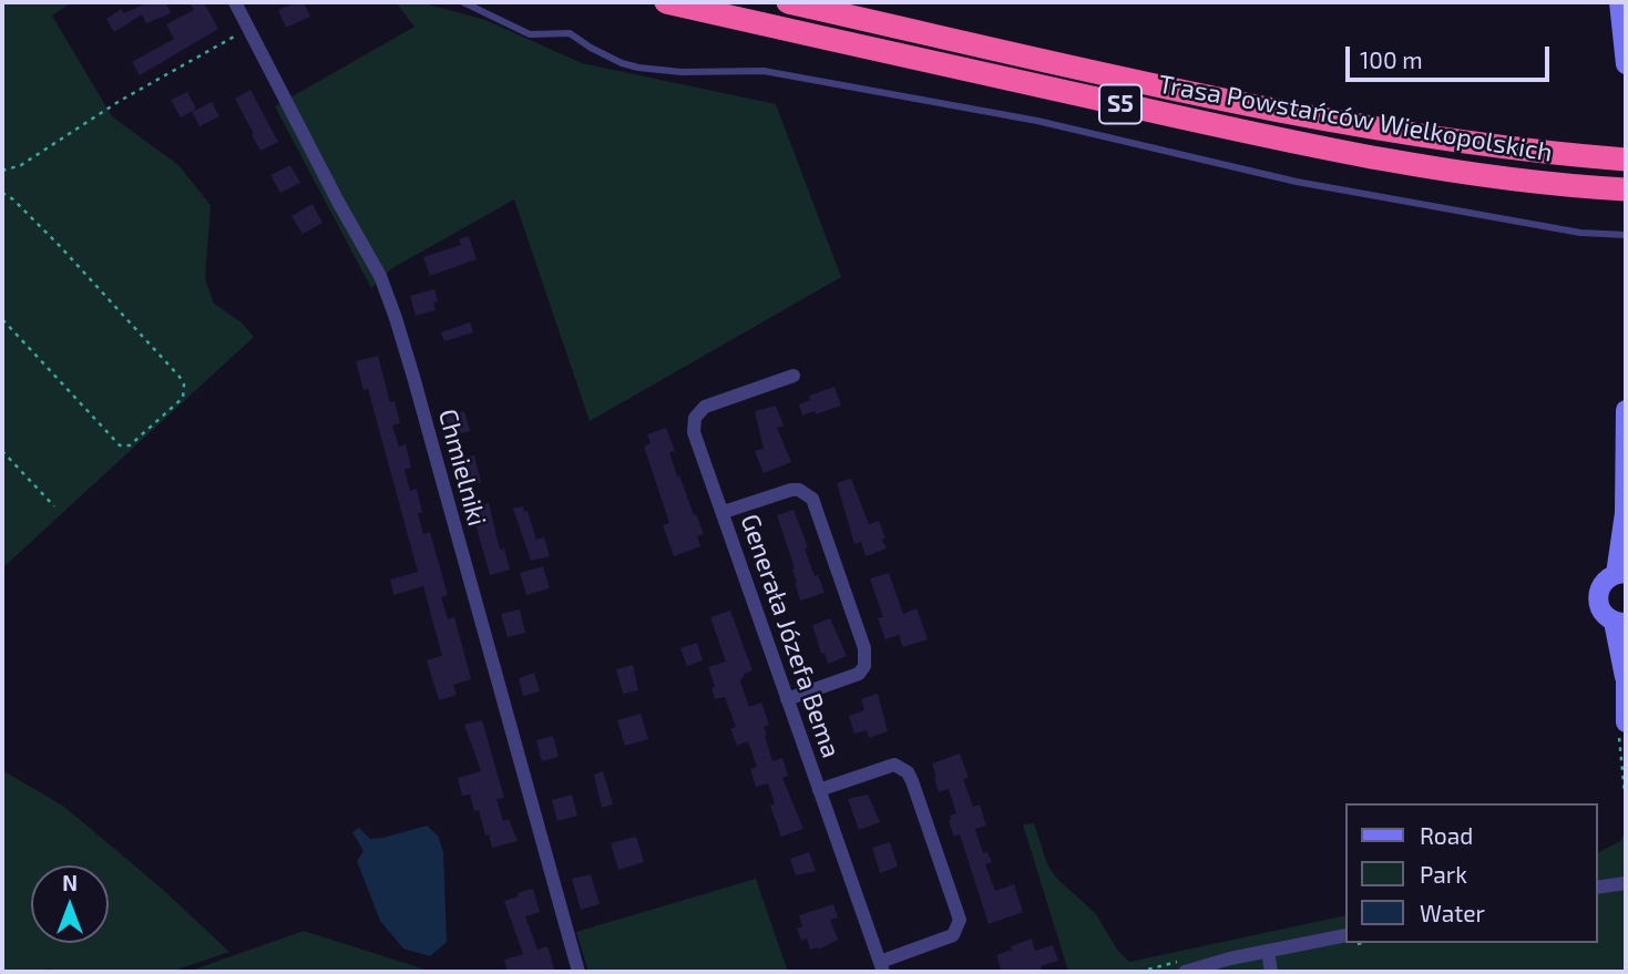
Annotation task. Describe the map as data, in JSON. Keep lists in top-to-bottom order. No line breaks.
{"streets":{"highway":["S5","Trasa Powstańców Wielkopolskich"],"street":["Chmielniki","Generała Józefa Bema"]},"legend":["Road","Park","Water"],"scale_bar":"100 m","north":"top"}
